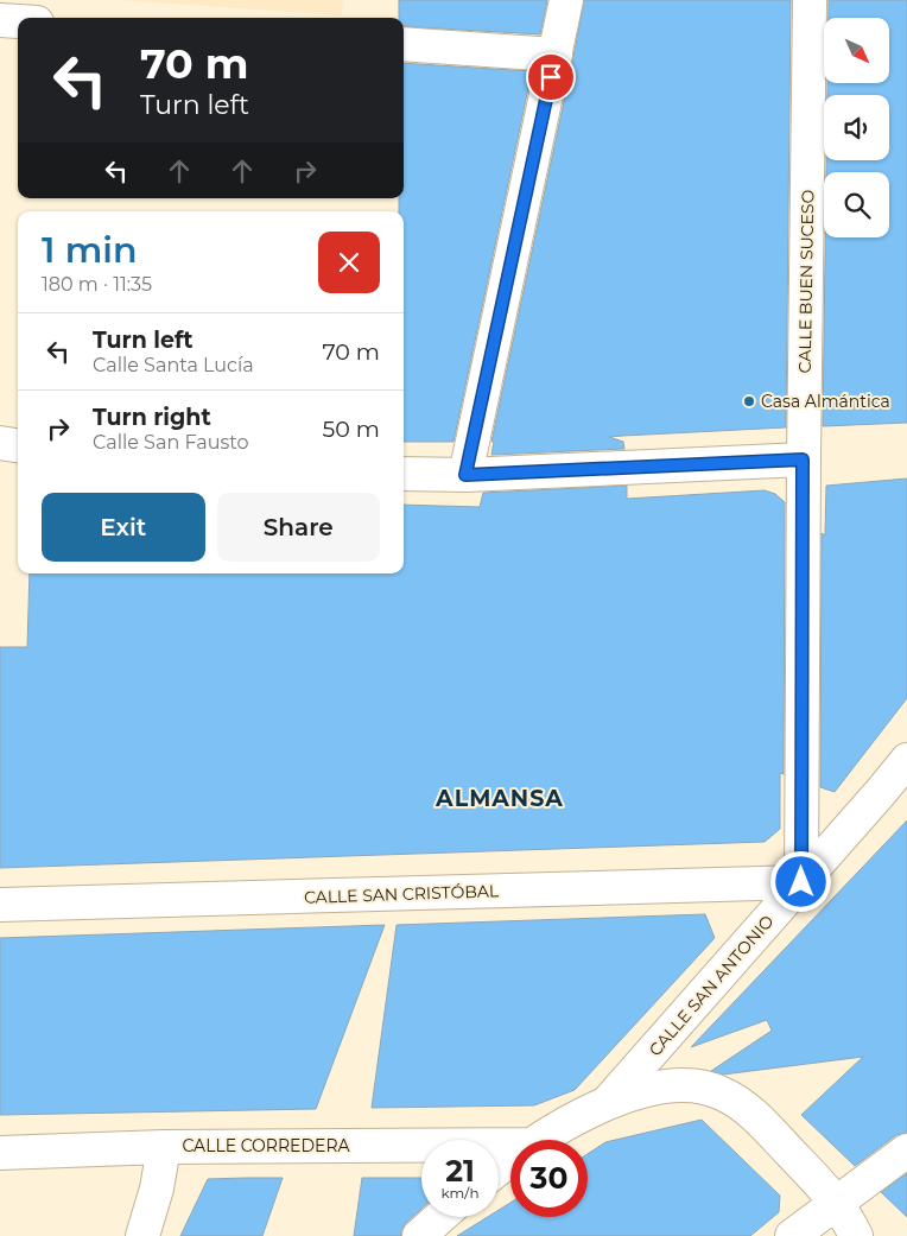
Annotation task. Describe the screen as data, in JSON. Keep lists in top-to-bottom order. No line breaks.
{"streets":{"street":["CALLE BUEN SUCESO","CALLE SAN CRISTÓBAL","CALLE SAN ANTONIO","CALLE CORREDERA"]},"crossings":[["CALLE BUEN SUCESO","CALLE SAN CRISTÓBAL"],["CALLE BUEN SUCESO","CALLE SAN ANTONIO"],["CALLE SAN CRISTÓBAL","CALLE SAN ANTONIO"]],"districts":["ALMANSA"],"places":["Casa Almántica"],"north":"bottom right","page":{"turn":["70 m","Turn left"],"heading":["1 min","180 m · 11:35"],"list":[{"name":"Turn left","note":"Calle Santa Lucía","value":"70 m"},{"name":"Turn right","note":"Calle San Fausto","value":"50 m"}],"buttons":["Exit","Share"],"speed":"21 km/h","limit":"30"}}
